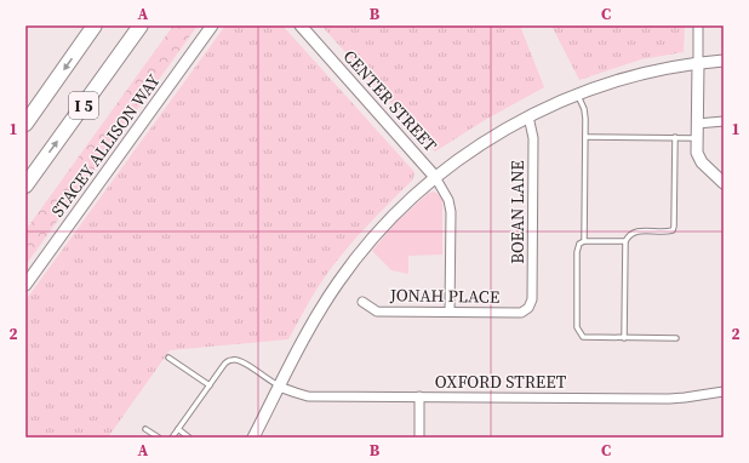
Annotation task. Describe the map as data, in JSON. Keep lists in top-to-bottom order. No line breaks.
{"streets":{"highway":["I 5"],"street":["CENTER STREET","STACEY ALLISON WAY","BOEAN LANE","JONAH PLACE","OXFORD STREET"]},"crossings":[["BOEAN LANE","JONAH PLACE"]],"grid":{"columns":["A","B","C"],"rows":["1","2"]}}
